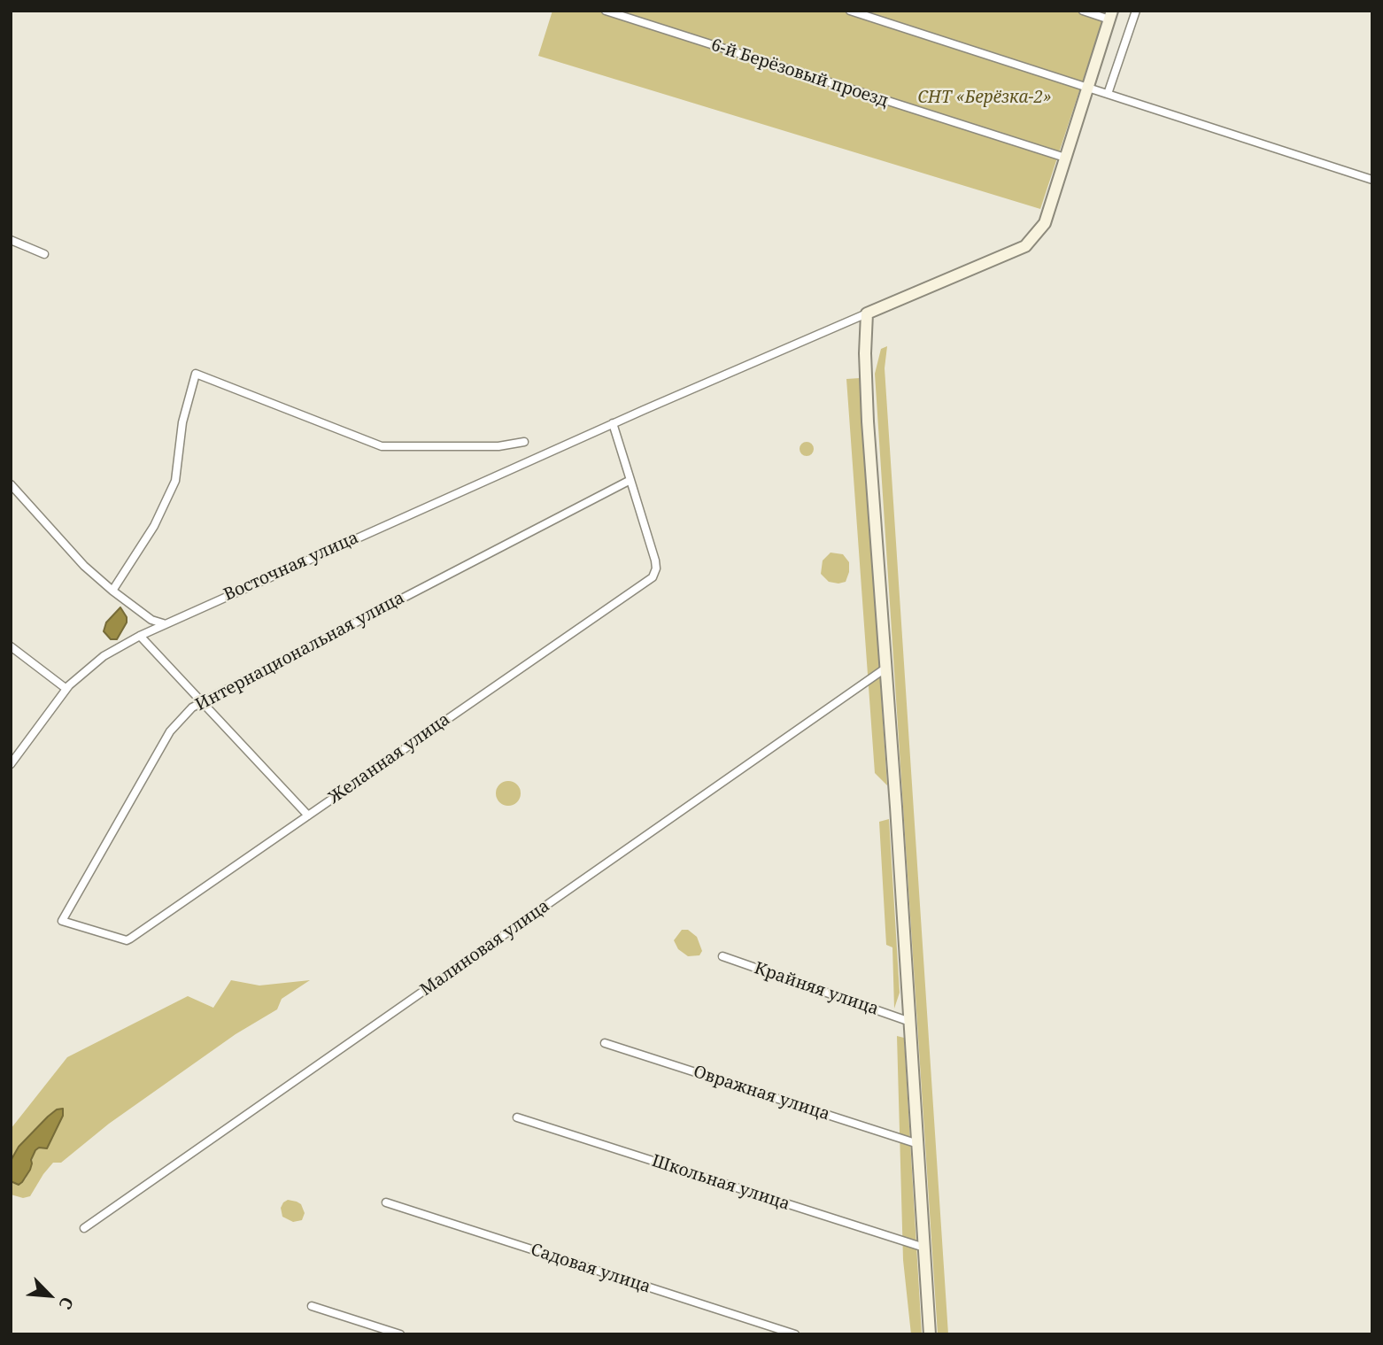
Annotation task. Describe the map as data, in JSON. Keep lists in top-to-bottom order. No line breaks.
{"streets":{"street":["6-й Берёзовый проезд","Восточная улица","Интернациональная улица","Желанная улица","Малиновая улица","Крайняя улица","Овражная улица","Школьная улица","Садовая улица"]},"crossings":[["Интернациональная улица","Желанная улица"]],"parks":["СНТ «Берёзка-2»"],"north":"bottom right"}
